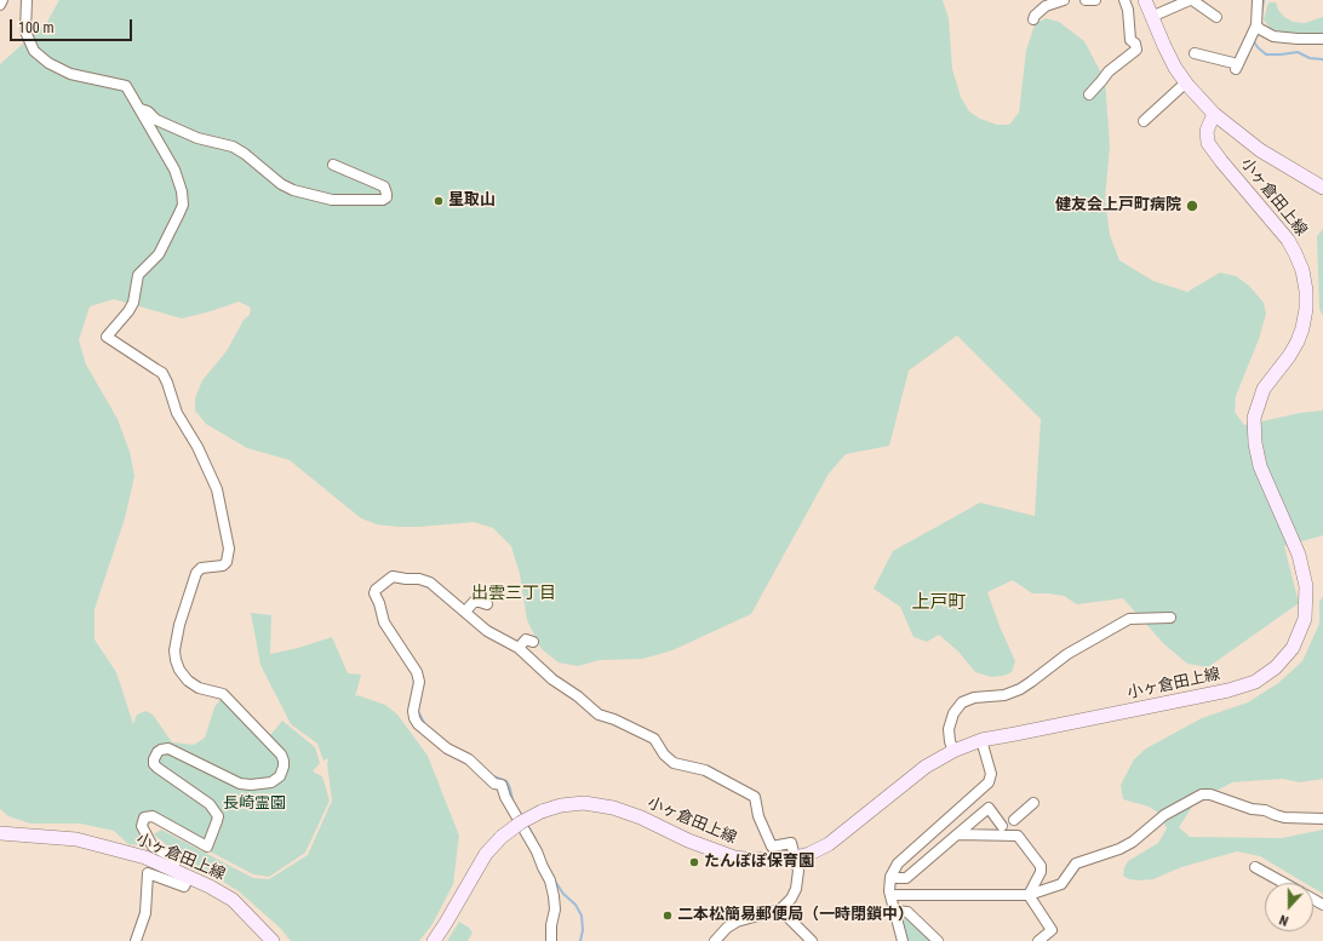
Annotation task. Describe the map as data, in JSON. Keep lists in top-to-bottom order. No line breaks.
{"streets":{"main road":["小ヶ倉田上線"]},"districts":["出雲三丁目","上戸町"],"parks":["長崎霊園"],"places":["星取山","健友会上戸町病院","たんぽぽ保育園","二本松簡易郵便局（一時閉鎖中）"],"scale_bar":"100 m","north":"bottom"}
